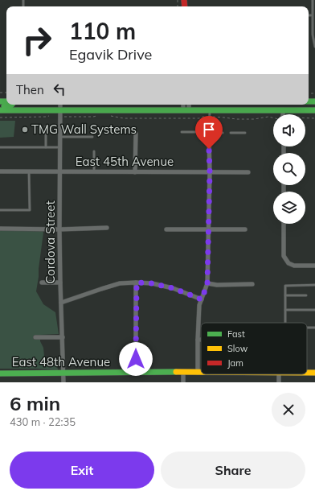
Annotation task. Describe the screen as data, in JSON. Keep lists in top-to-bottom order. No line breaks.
{"streets":{"main road":["East 48th Avenue"],"street":["East 45th Avenue","Cordova Street"]},"crossings":[["East 45th Avenue","Cordova Street"],["Cordova Street","East 48th Avenue"]],"places":["TMG Wall Systems"],"legend":["Fast","Slow","Jam"],"page":{"turn":["110 m","Egavik Drive"],"then":"Then","heading":["6 min","430 m · 22:35"],"buttons":["Exit","Share"]}}
